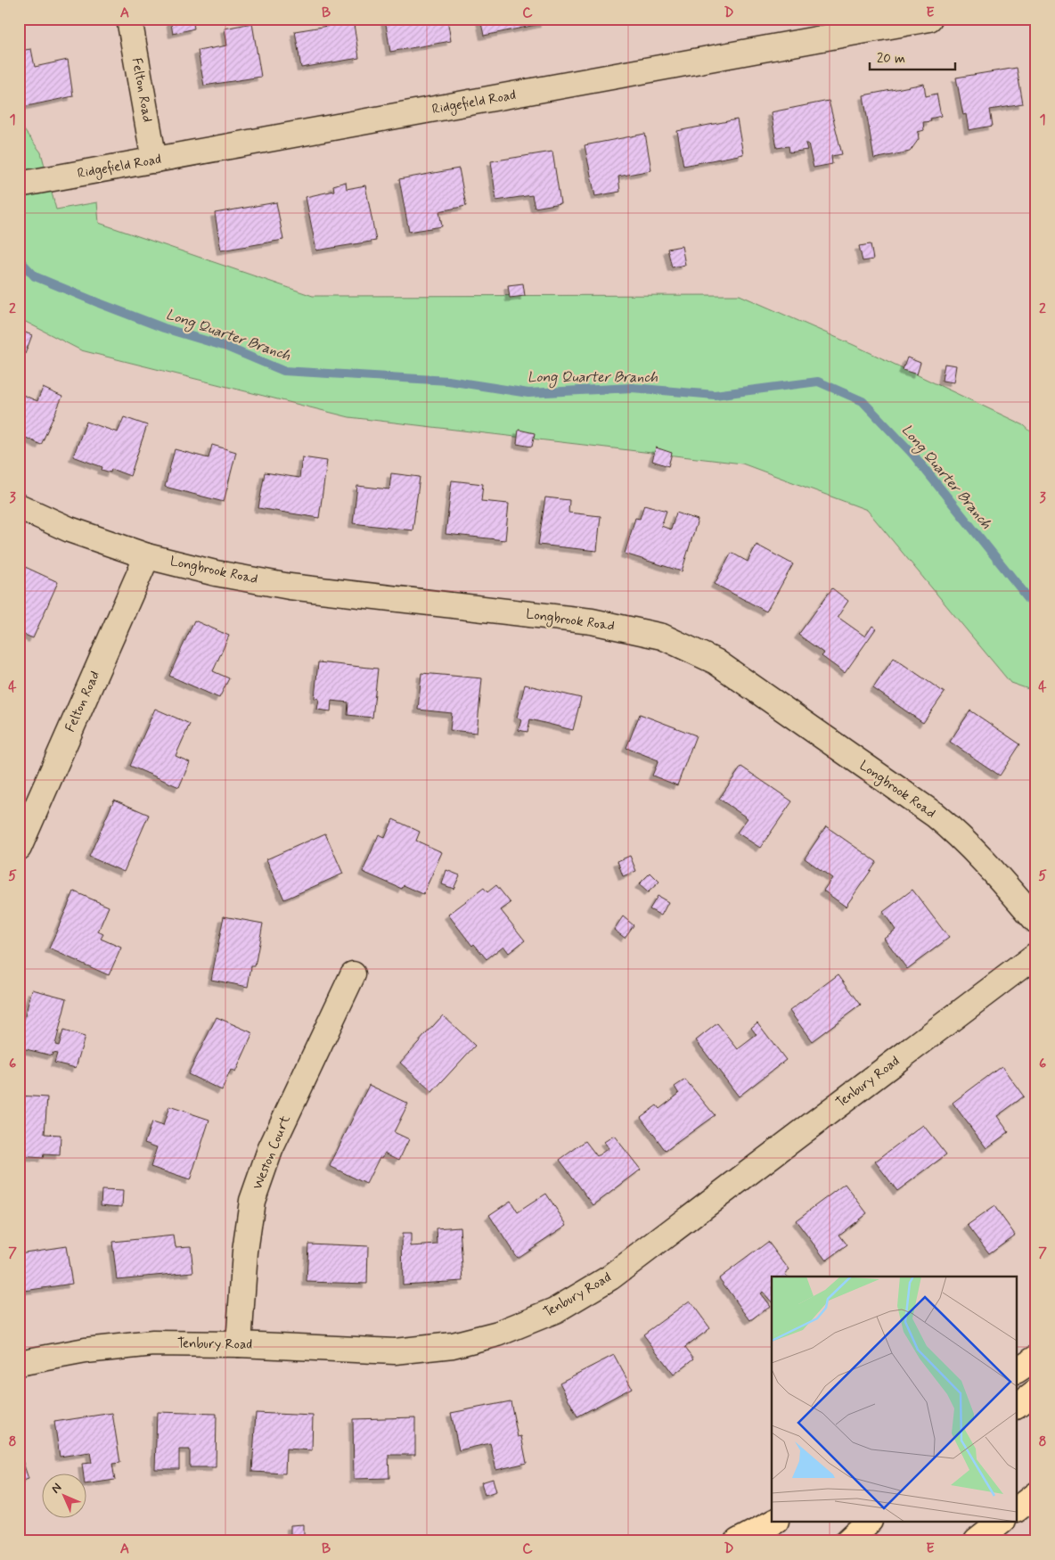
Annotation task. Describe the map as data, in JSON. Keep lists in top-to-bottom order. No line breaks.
{"streets":{"street":["Felton Road","Ridgefield Road","Longbrook Road","Tenbury Road","Weston Court"]},"crossings":[["Felton Road","Ridgefield Road"],["Felton Road","Longbrook Road"],["Tenbury Road","Weston Court"]],"water":["Long Quarter Branch"],"scale_bar":"20 m","north":"top left","grid":{"columns":["A","B","C","D","E"],"rows":["1","2","3","4","5","6","7","8"]}}
